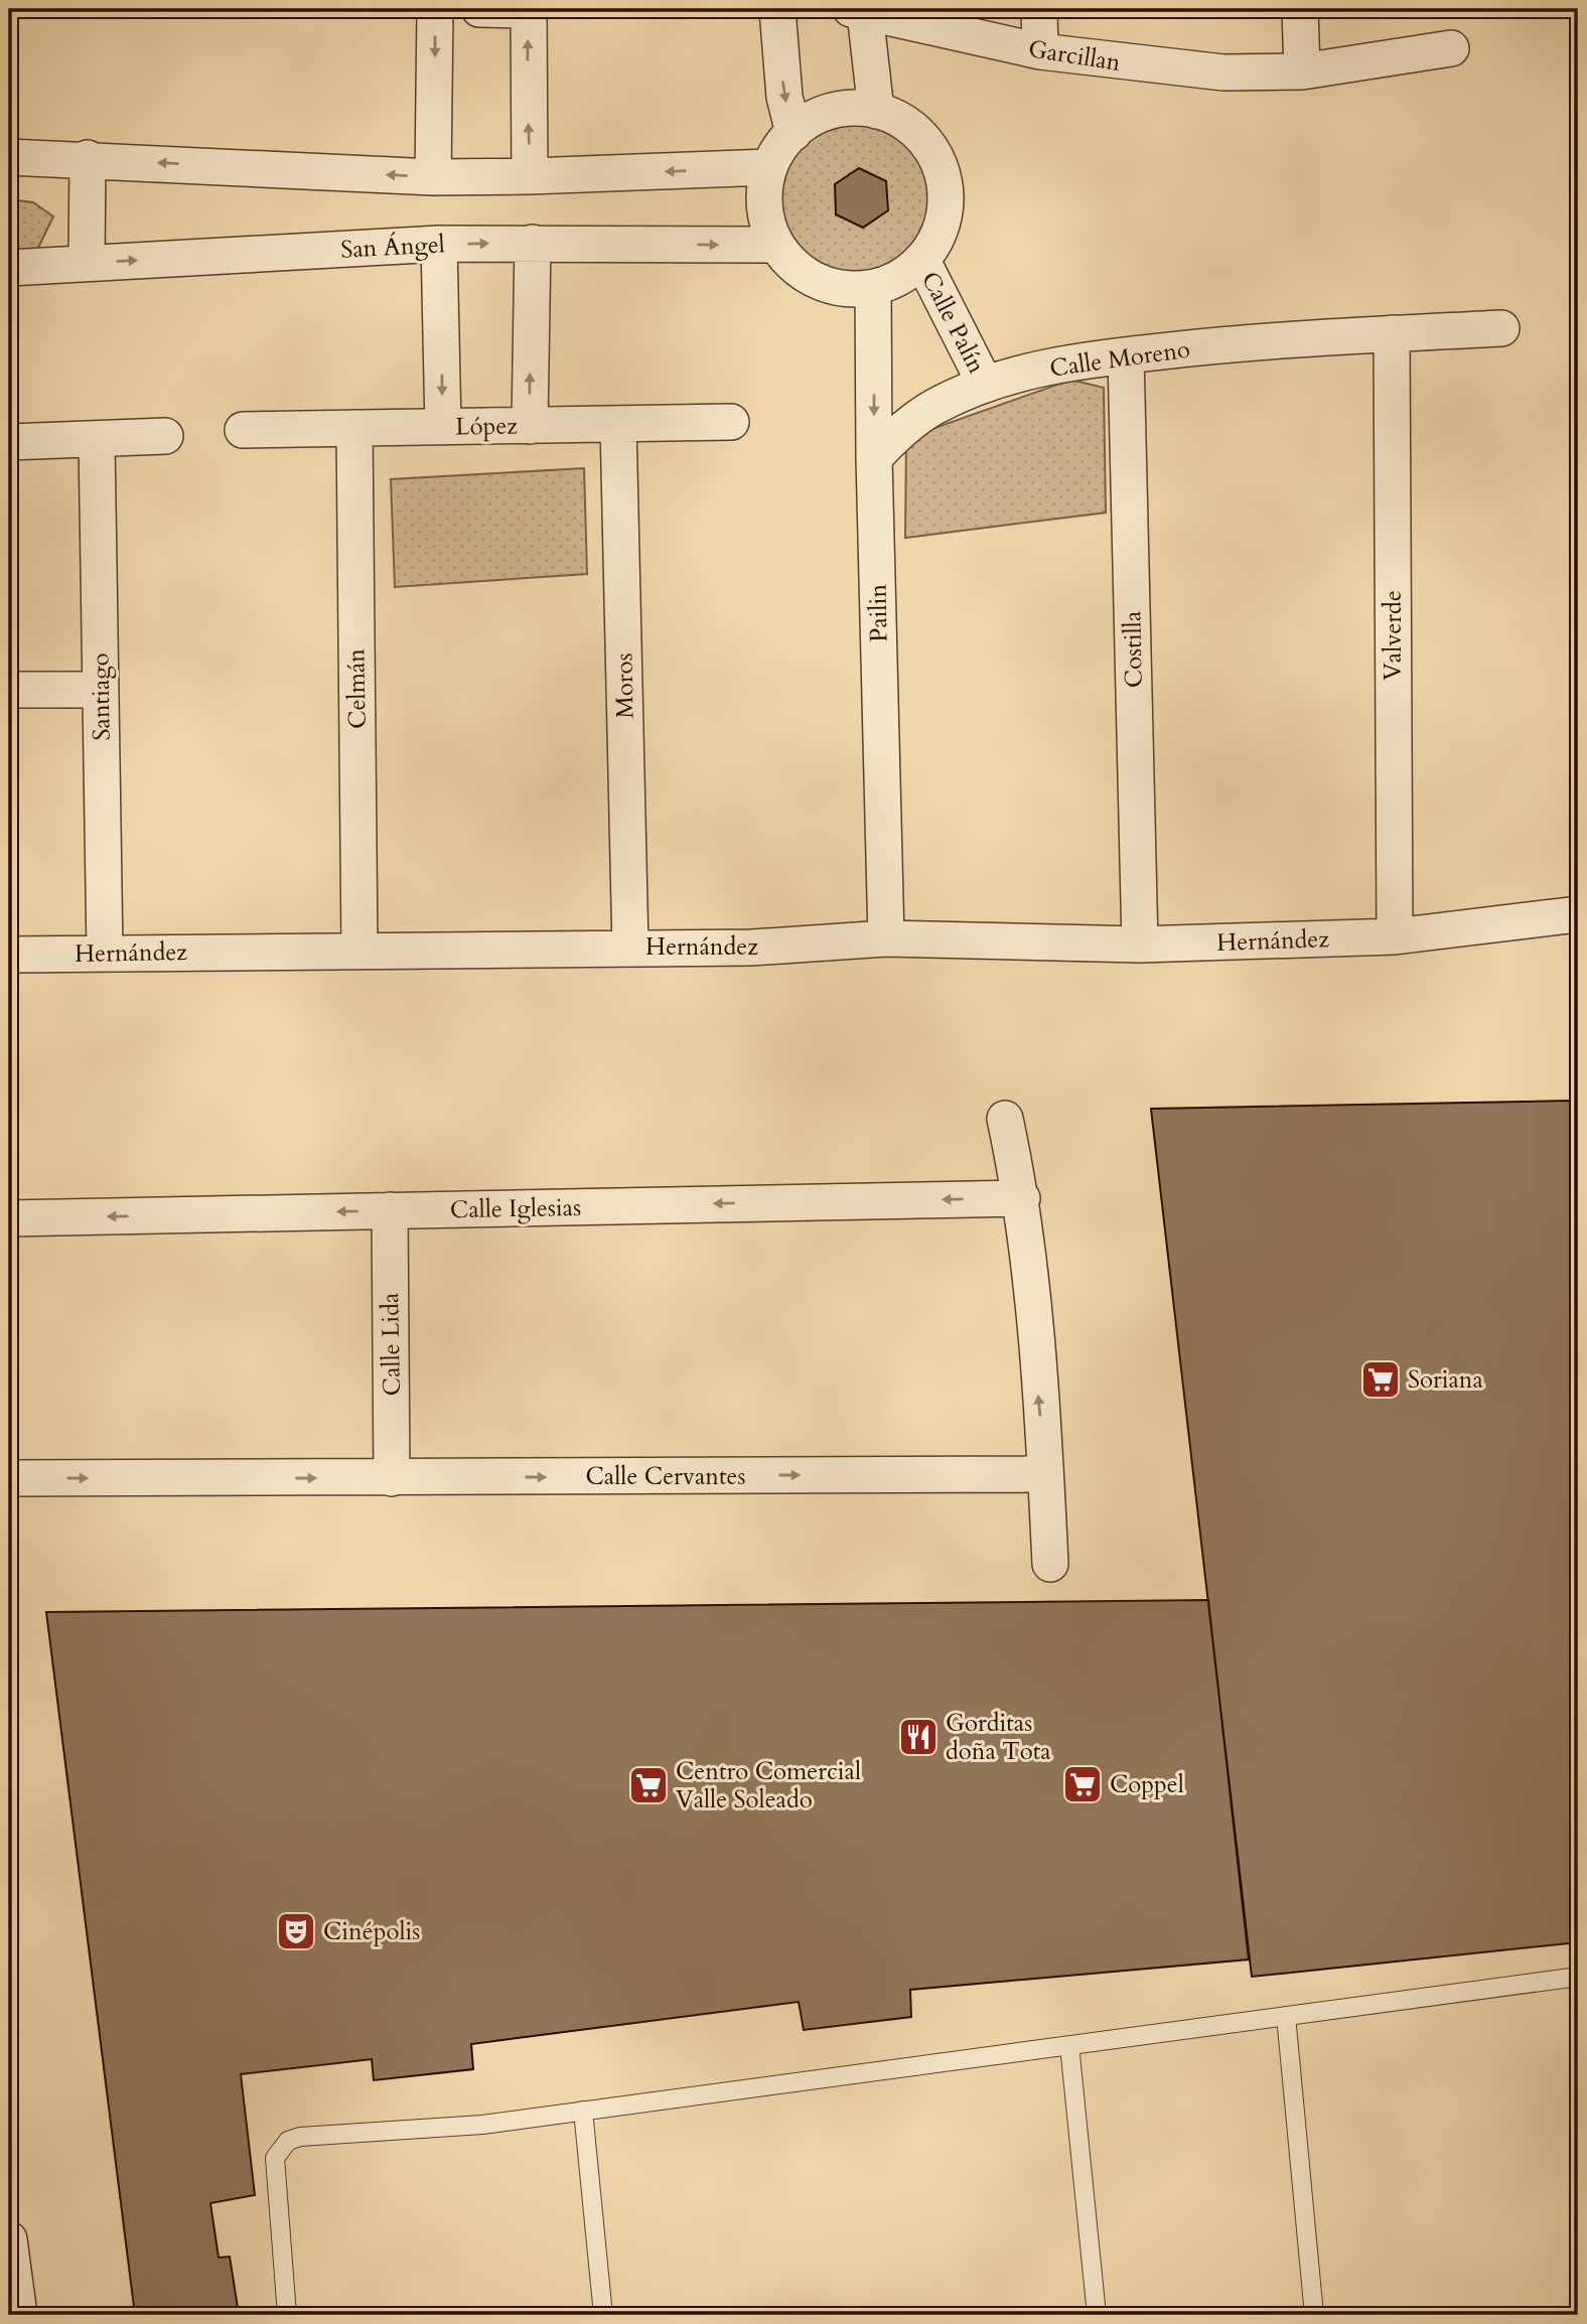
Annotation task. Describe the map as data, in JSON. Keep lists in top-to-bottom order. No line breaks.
{"streets":{"street":["Garcillan","San Ángel","Calle Palín","Calle Moreno","López","Pailin","Valverde","Costilla","Moros","Celmán","Santiago","Hernández","Calle Iglesias","Calle Lida","Calle Cervantes"]},"crossings":[["San Ángel","Calle Palín"],["San Ángel","Pailin"],["Calle Palín","Calle Moreno"],["Calle Palín","Pailin"],["Calle Moreno","Pailin"],["Calle Moreno","Valverde"],["Calle Moreno","Costilla"],["López","Moros"],["López","Celmán"],["Pailin","Hernández"],["Valverde","Hernández"],["Costilla","Hernández"],["Moros","Hernández"],["Celmán","Hernández"],["Santiago","Hernández"],["Calle Iglesias","Calle Lida"],["Calle Lida","Calle Cervantes"]],"one_way":["Calle Iglesias","Calle Cervantes"],"places":{"supermarket":["Soriana","Coppel","Centro Comercial Valle Soleado"],"restaurant":["Gorditas doña Tota"],"theatre":["Cinépolis"]}}
